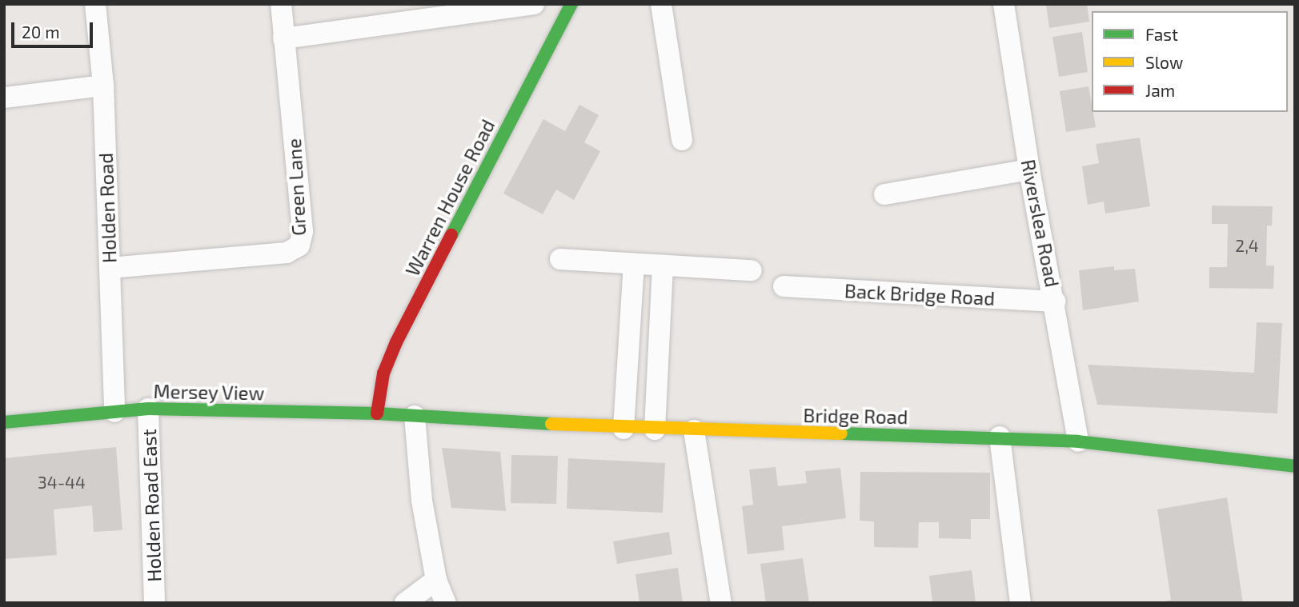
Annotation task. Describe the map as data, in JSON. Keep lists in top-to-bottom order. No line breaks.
{"streets":{"street":["Green Lane","Warren House Road","Holden Road","Riverslea Road","Back Bridge Road","Mersey View","Bridge Road","Holden Road East"]},"crossings":[["Green Lane","Holden Road"],["Warren House Road","Mersey View"],["Holden Road","Mersey View"],["Riverslea Road","Back Bridge Road"],["Riverslea Road","Bridge Road"],["Mersey View","Bridge Road"],["Mersey View","Holden Road East"]],"house_numbers":["2,4","34-44"],"legend":["Fast","Slow","Jam"],"scale_bar":"20 m"}
